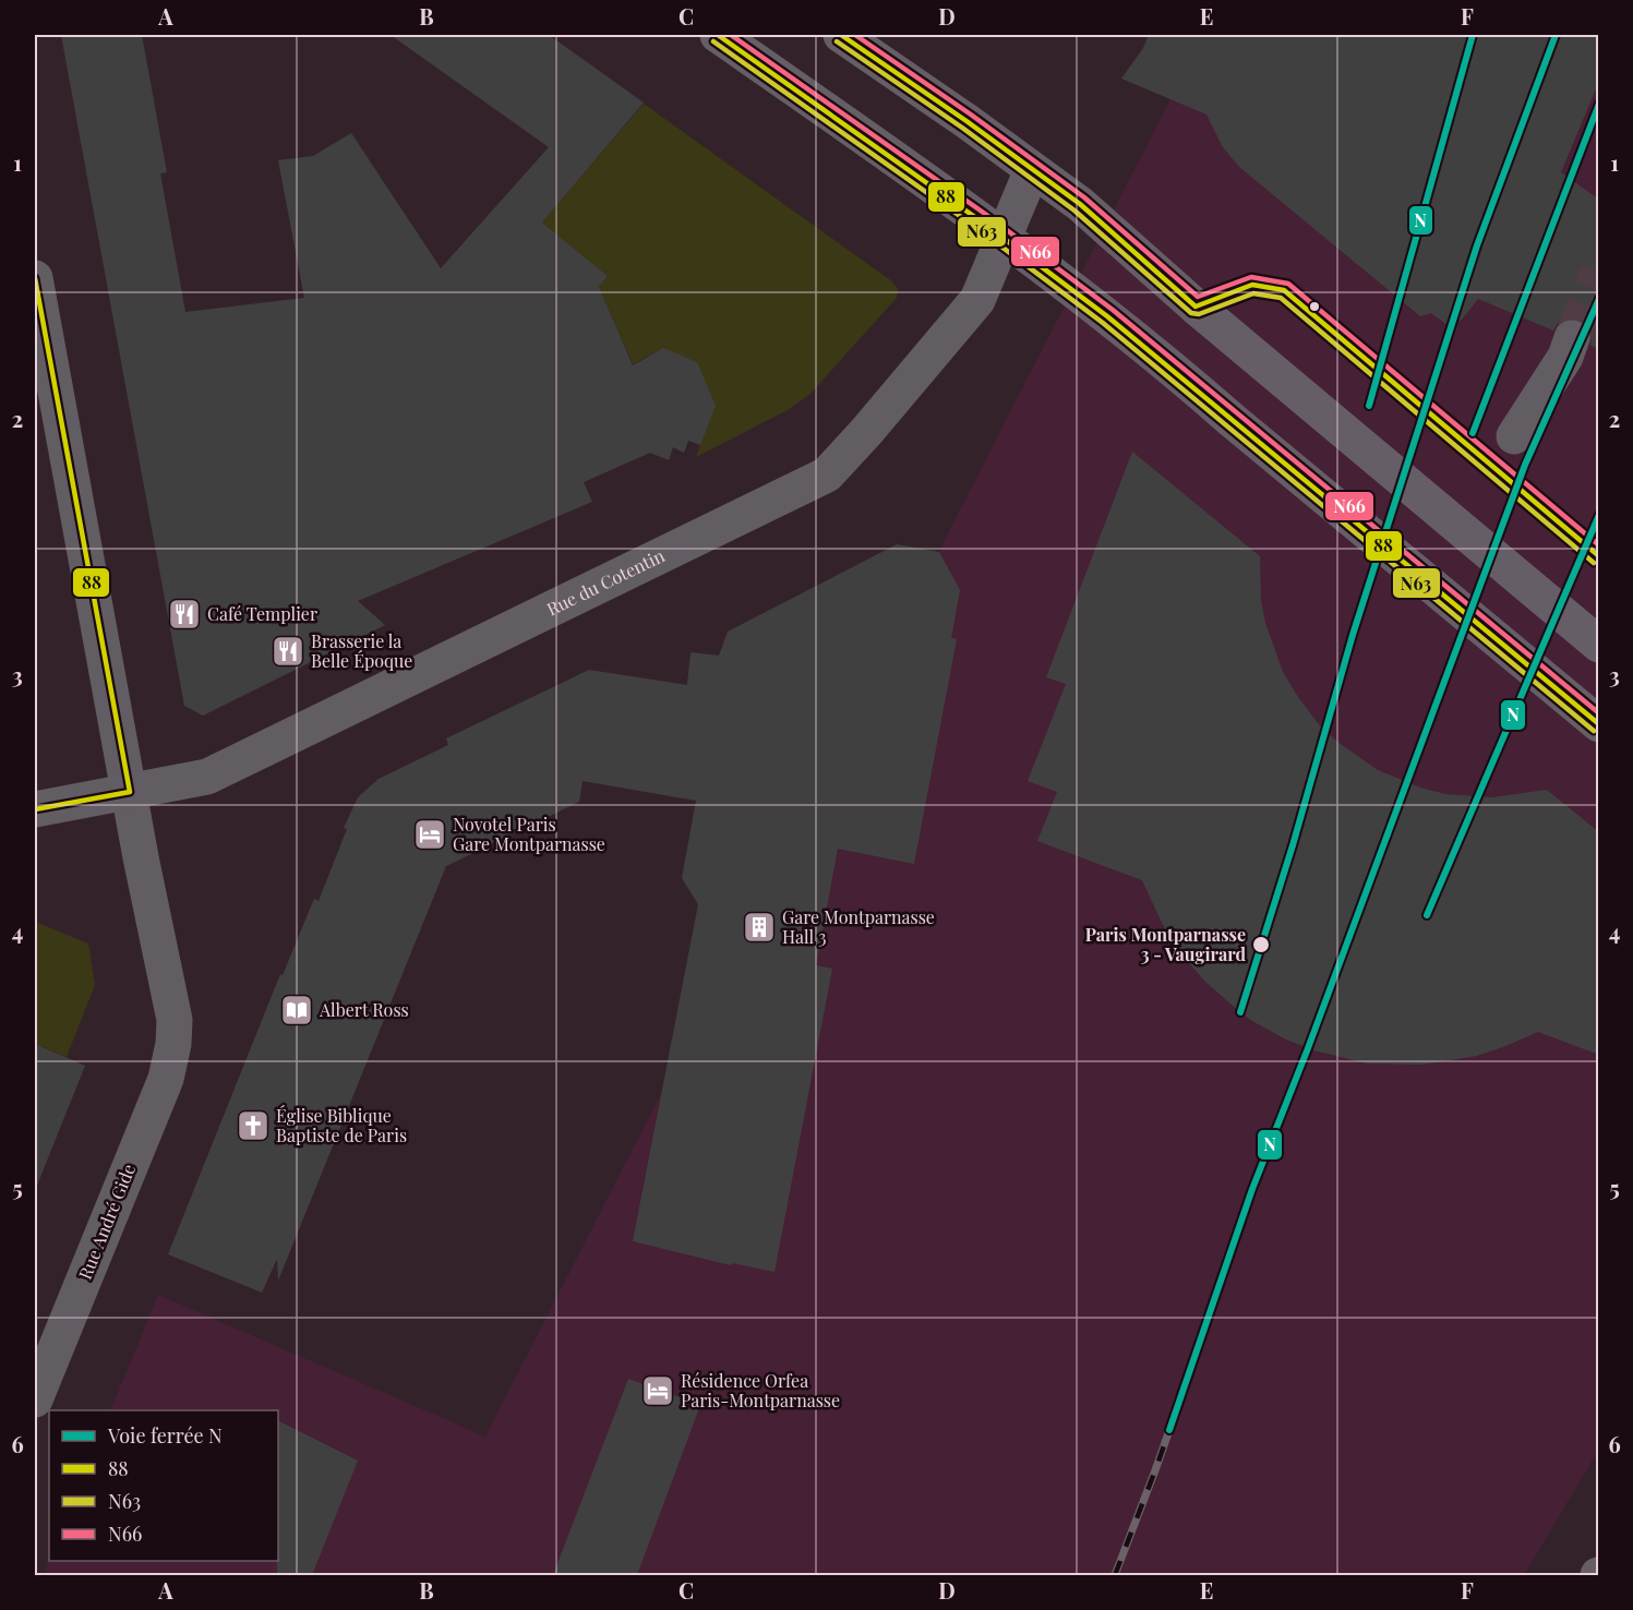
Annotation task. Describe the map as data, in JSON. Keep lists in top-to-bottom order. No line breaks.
{"streets":{"street":["Rue du Cotentin","Rue André Gide"]},"crossings":[["Rue du Cotentin","Rue André Gide"]],"places":{"restaurant":["Café Templier","Brasserie la Belle Époque"],"hotel":["Novotel Paris Gare Montparnasse","Résidence Orfea Paris-Montparnasse"],"building":["Gare Montparnasse Hall 3"],"other":["Paris Montparnasse 3 - Vaugirard"],"library":["Albert Ross"],"church":["Église Biblique Baptiste de Paris"]},"lines":["rail line N","transit line 88","transit line N66","transit line N63"],"legend":["Voie ferrée N","88","N63","N66"],"grid":{"columns":["A","B","C","D","E","F"],"rows":["1","2","3","4","5","6"]}}
